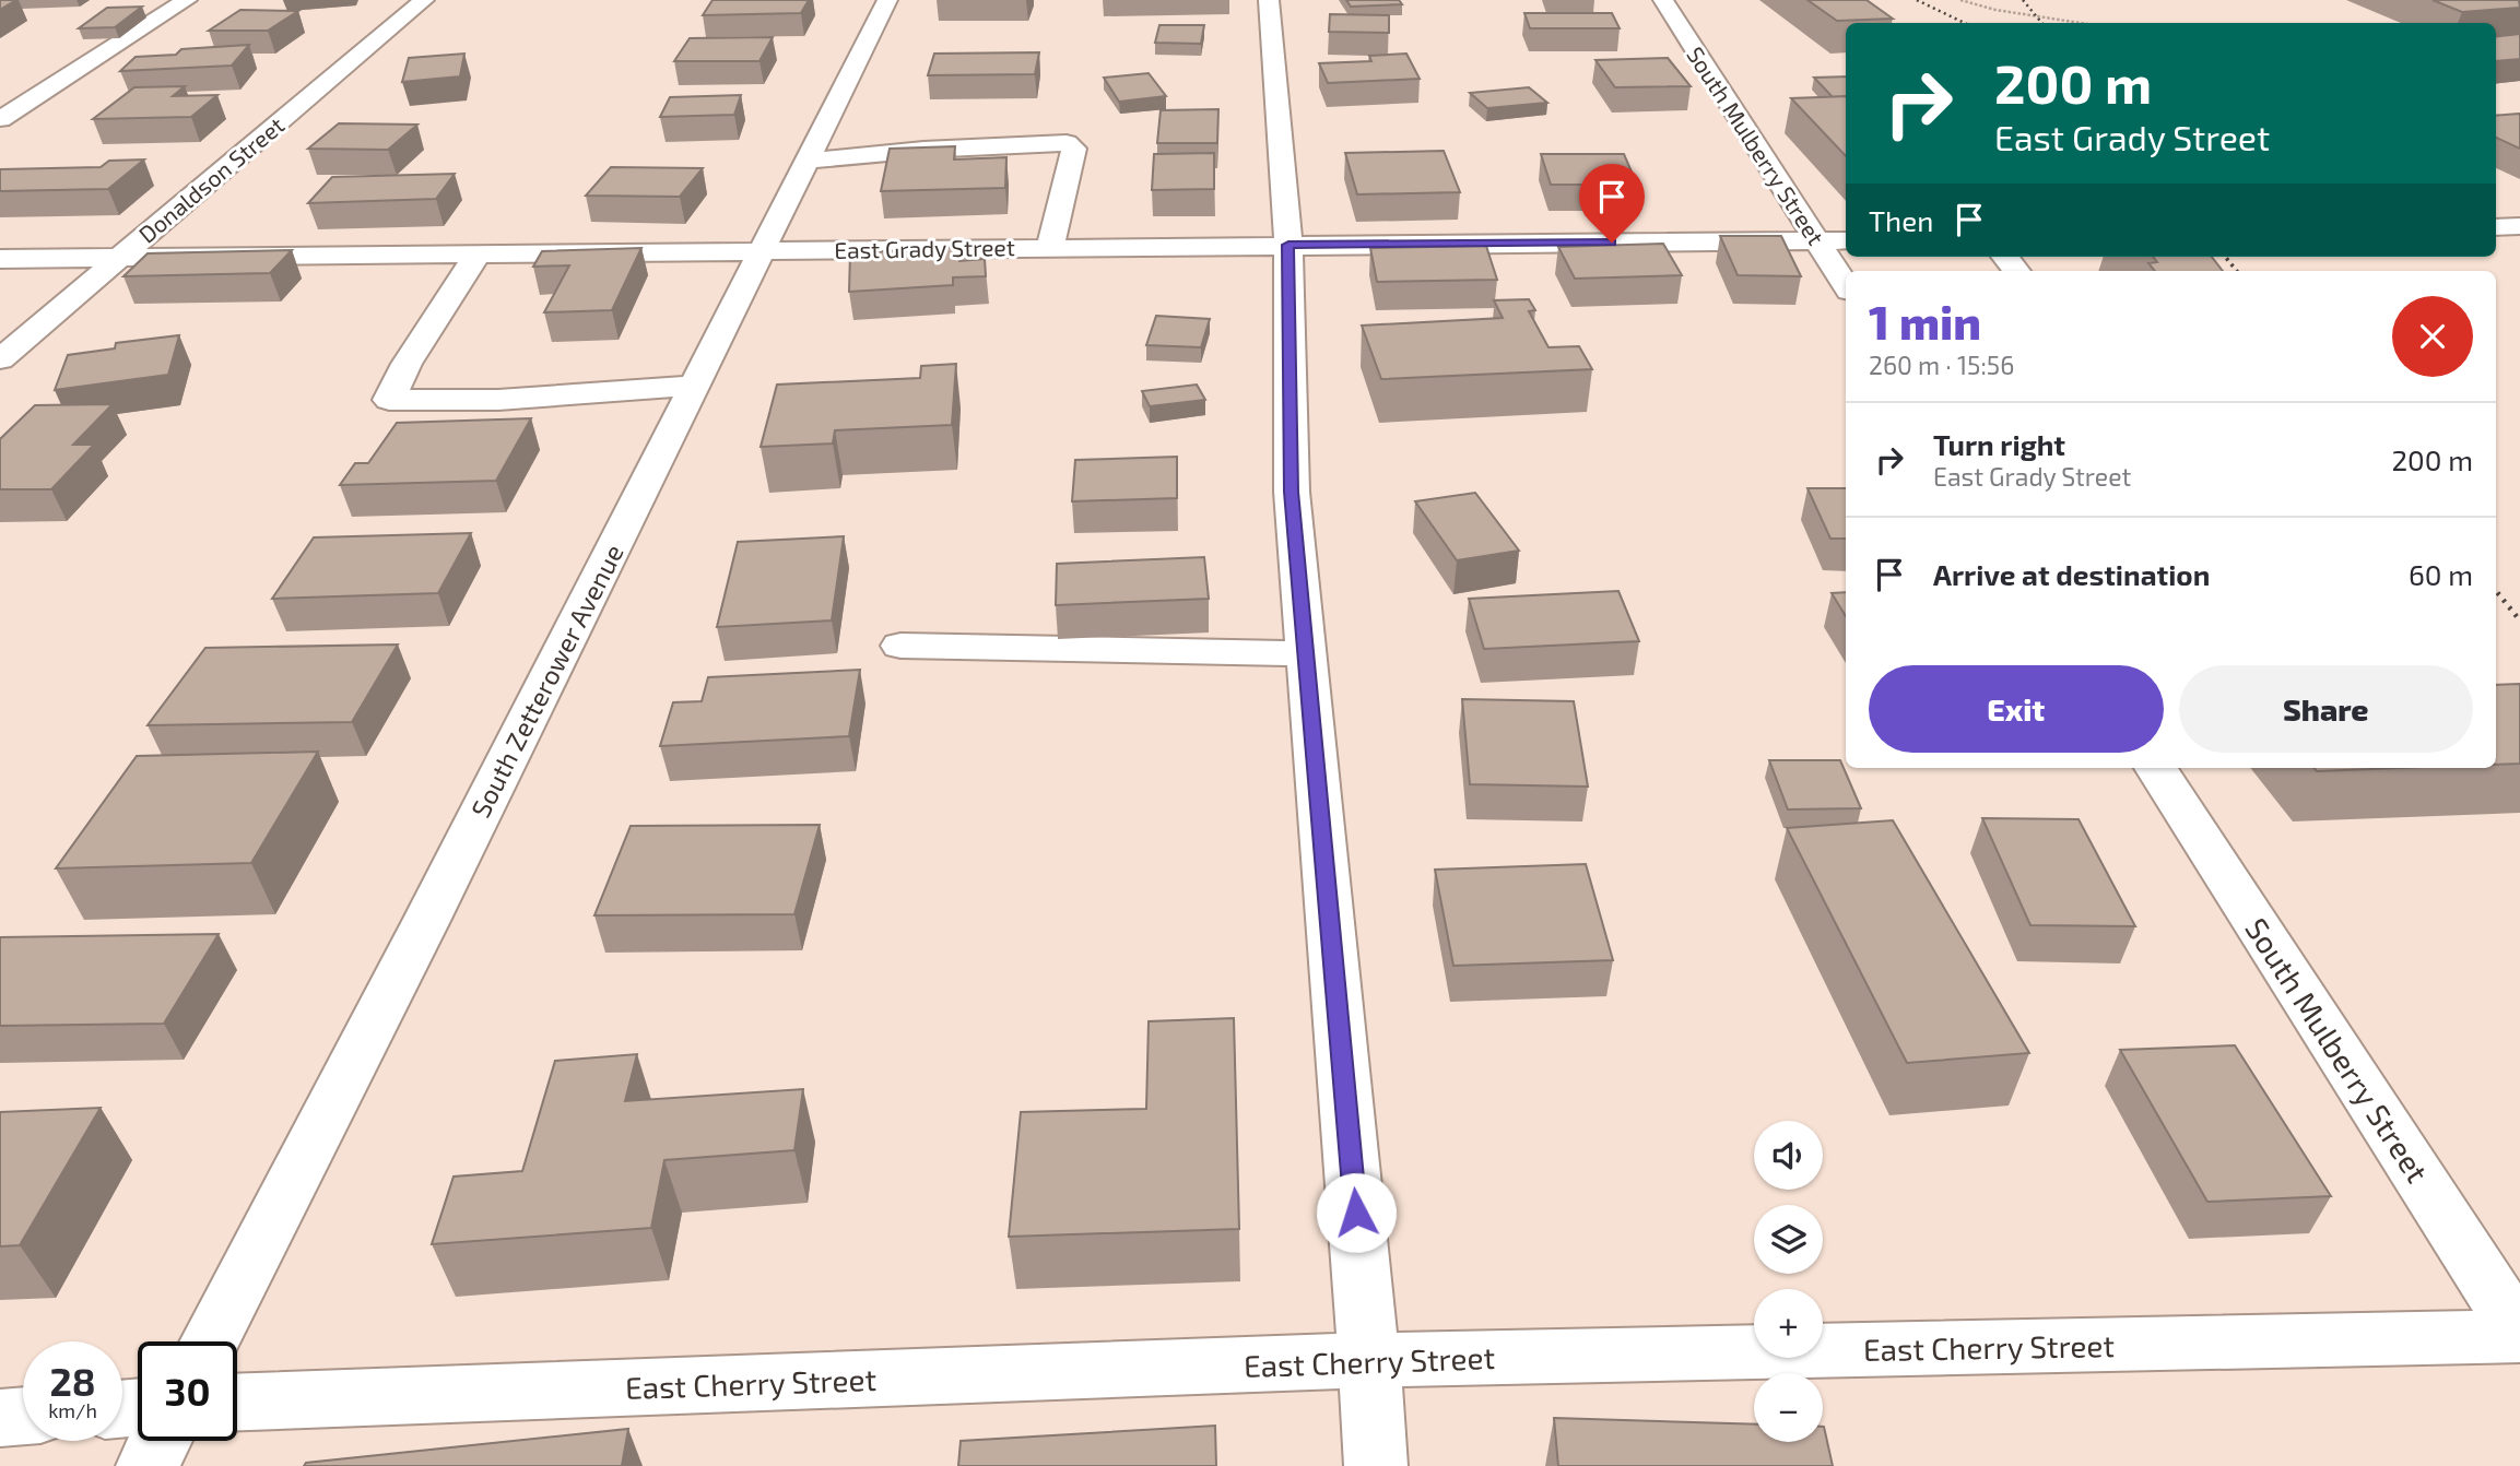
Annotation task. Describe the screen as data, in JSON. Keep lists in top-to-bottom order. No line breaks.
{"streets":{"street":["South Mulberry Street","Donaldson Street","East Grady Street","South Zetterower Avenue","East Cherry Street"]},"crossings":[["South Mulberry Street","East Grady Street"],["South Mulberry Street","East Cherry Street"],["Donaldson Street","East Grady Street"],["East Grady Street","South Zetterower Avenue"]],"page":{"turn":["200 m","East Grady Street"],"then":"Then","heading":["1 min","260 m · 15:56"],"list":[{"name":"Turn right","note":"East Grady Street","value":"200 m"},{"name":"Arrive at destination","value":"60 m"}],"buttons":["Exit","Share"],"map_buttons":["+","−"],"speed":"28 km/h","limit":"30"}}
